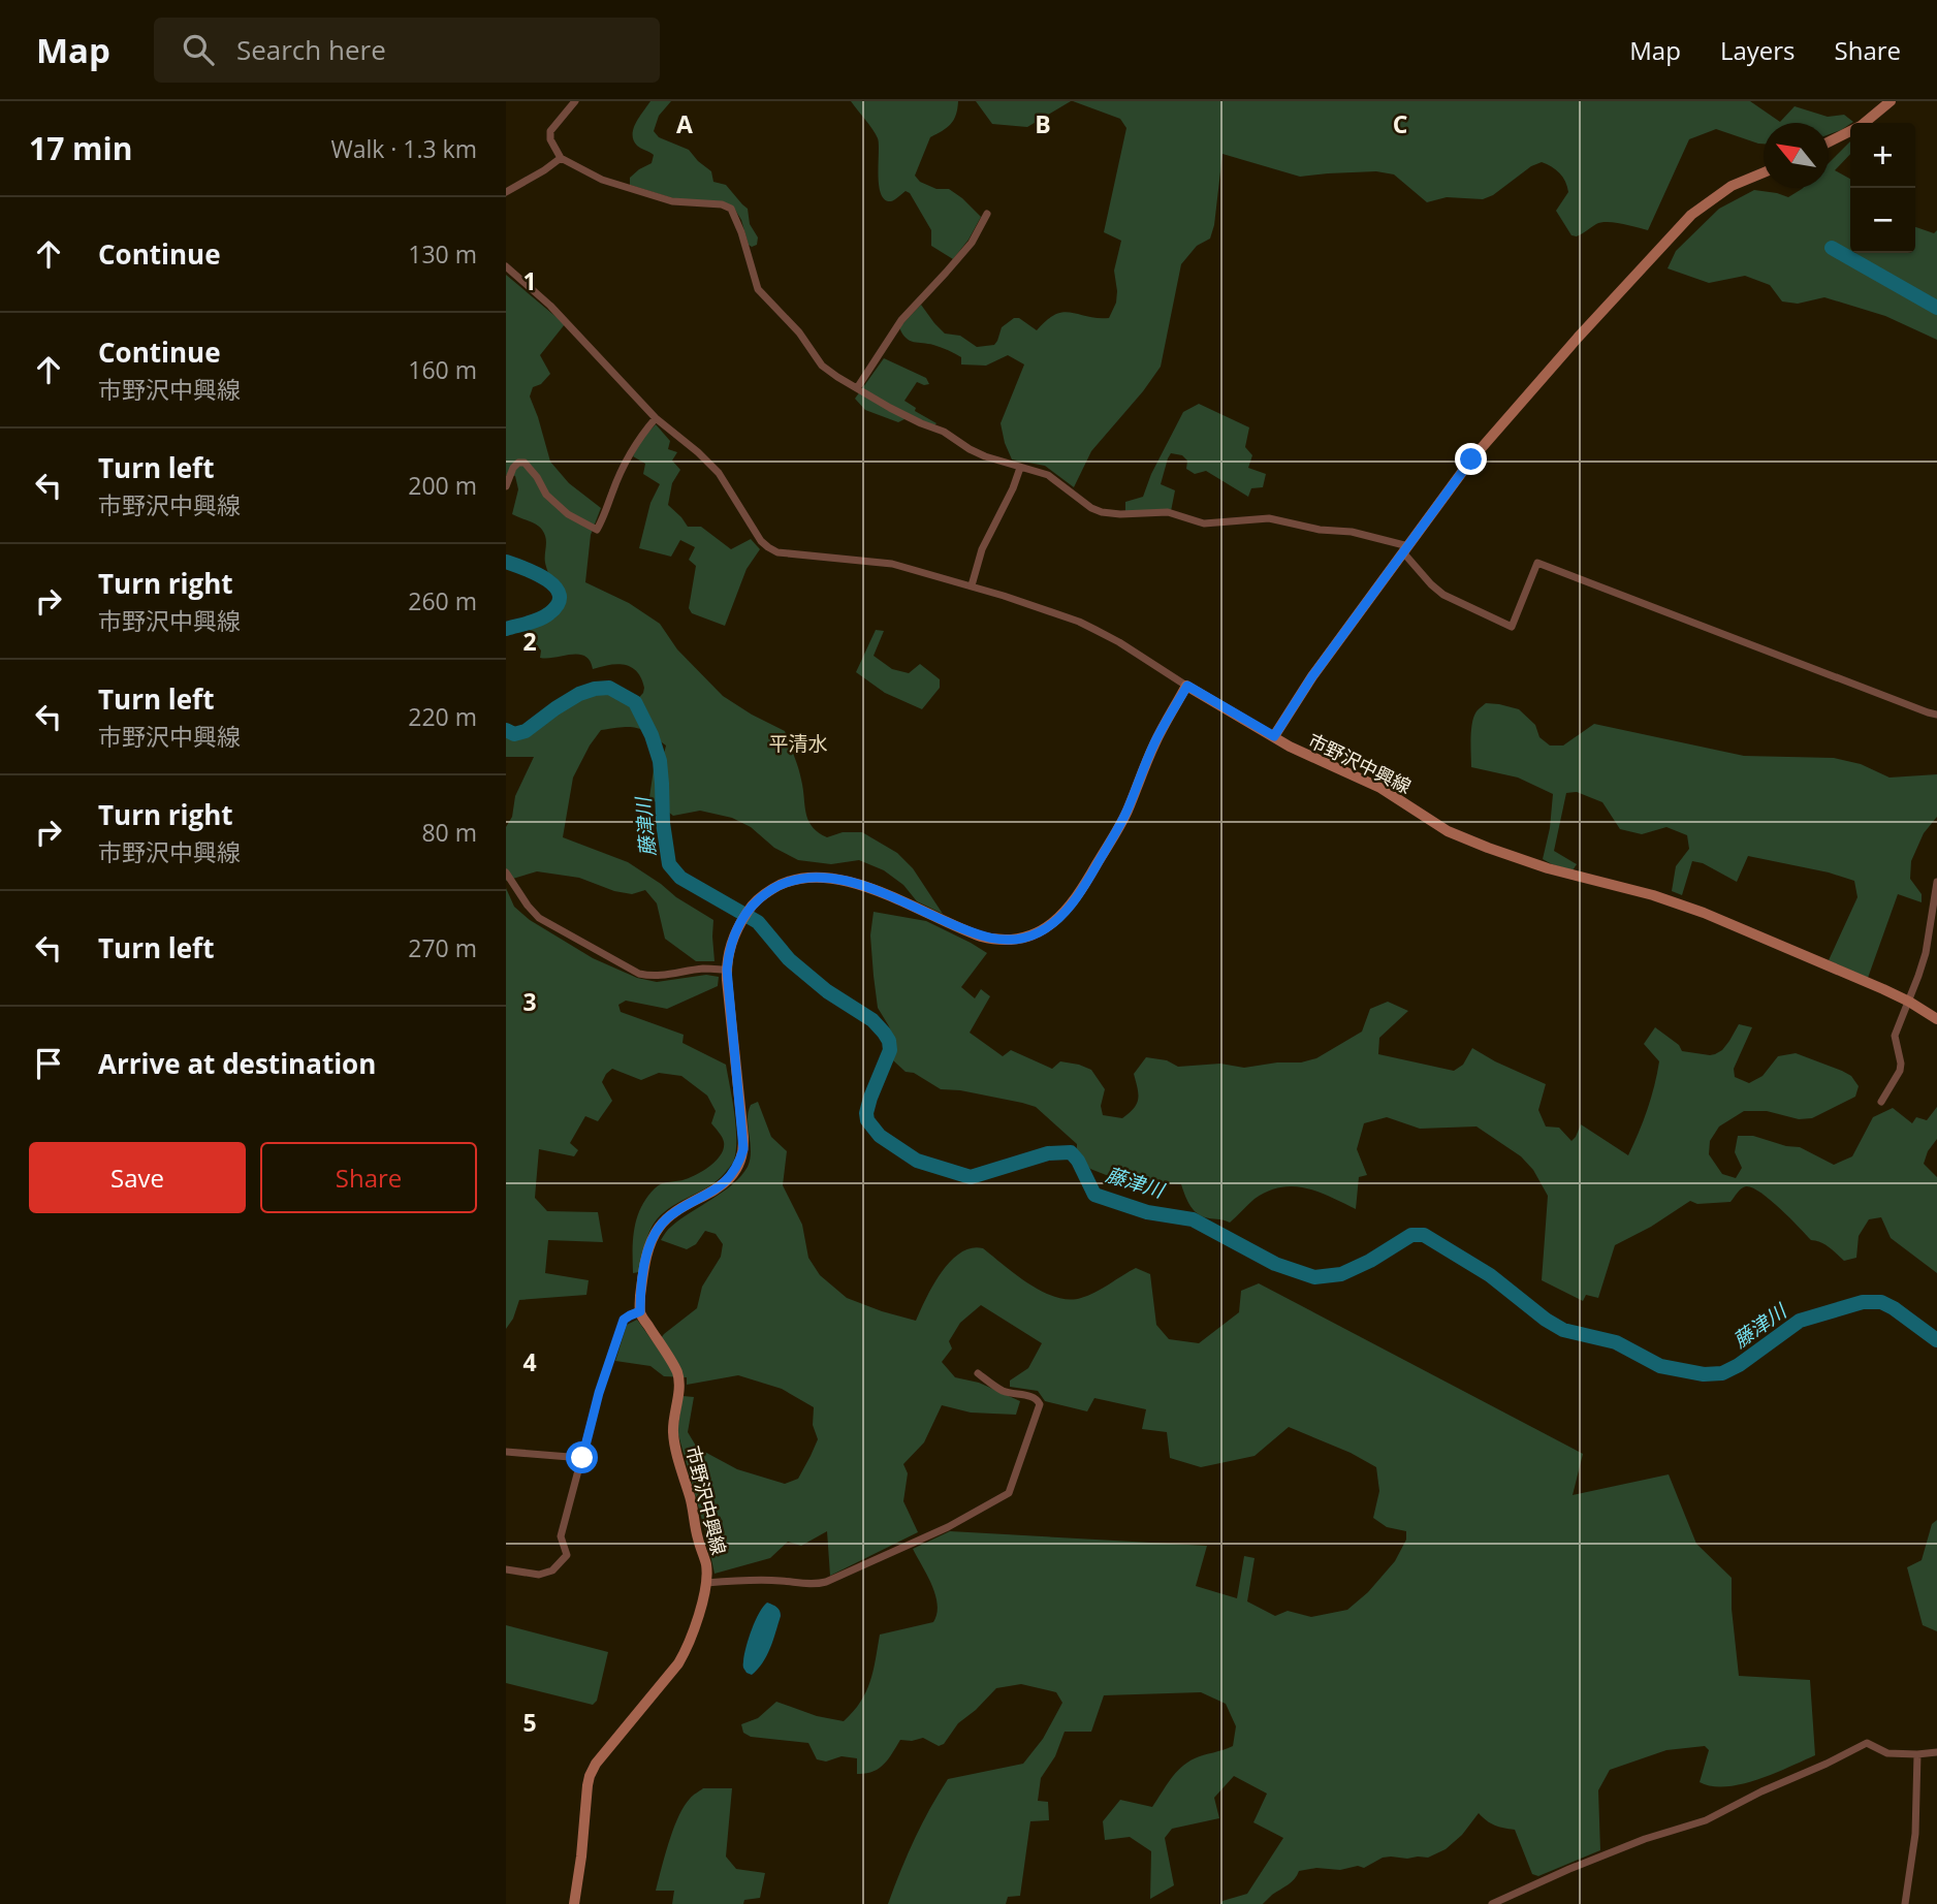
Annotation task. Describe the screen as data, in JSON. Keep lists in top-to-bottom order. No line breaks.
{"streets":{"main road":["市野沢中興線"]},"districts":["平清水"],"water":["藤津川"],"north":"top left","page":{"header":"Map","search":"Search here","nav":["Map","Layers","Share"],"heading":["17 min","Walk · 1.3 km"],"map_buttons":["+","−"],"list":[["Continue","130 m"],["Continue","市野沢中興線","160 m"],["Turn left","市野沢中興線","200 m"],["Turn right","市野沢中興線","260 m"],["Turn left","市野沢中興線","220 m"],["Turn right","市野沢中興線","80 m"],["Turn left","270 m"],"Arrive at destination"],"buttons":["Save","Share"]},"grid":{"columns":["A","B","C"],"rows":["1","2","3","4","5"]}}
